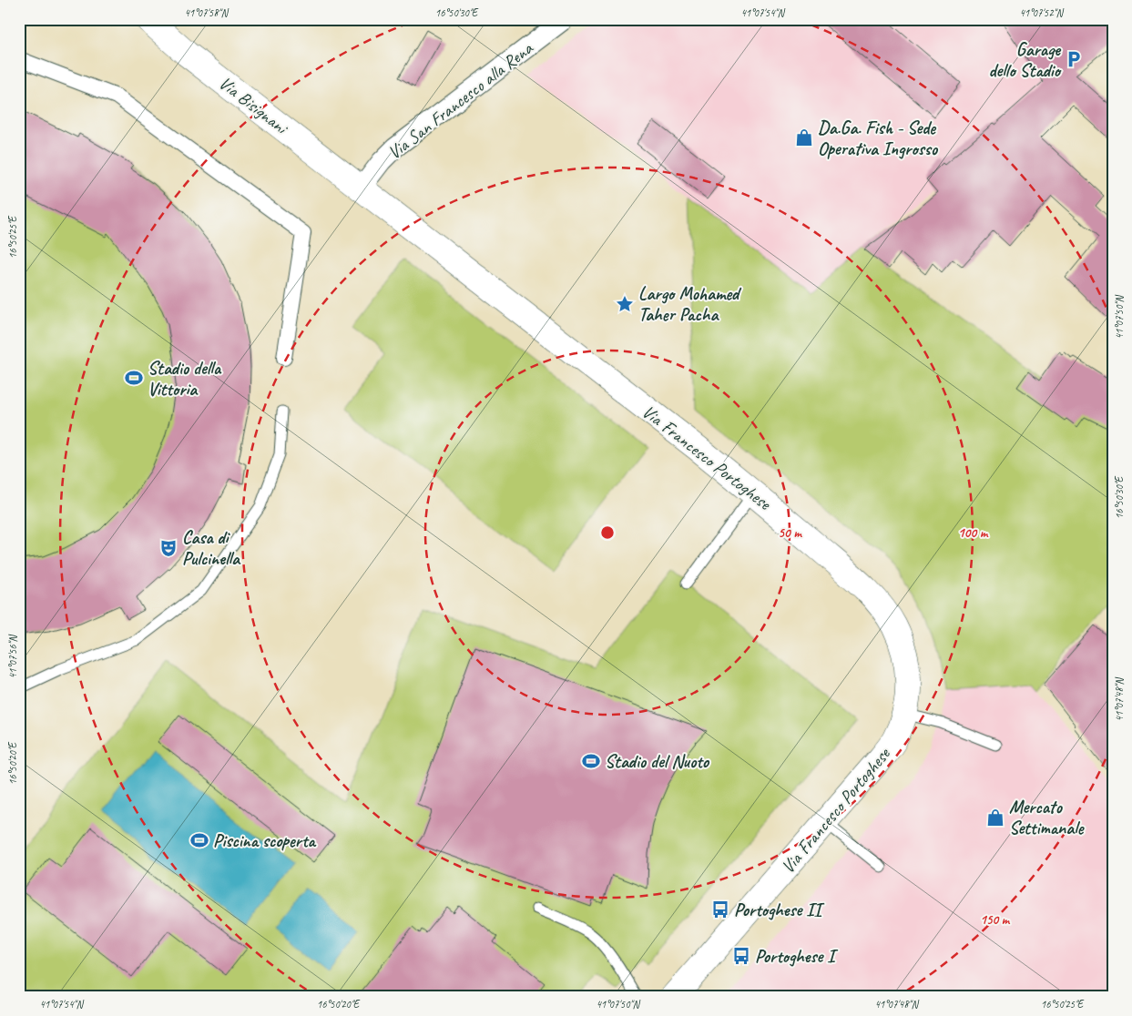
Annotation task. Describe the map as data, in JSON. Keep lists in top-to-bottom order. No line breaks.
{"streets":{"street":["Via San Francesco alla Rena","Via Bisignani","Via Francesco Portoghese"]},"crossings":[["Via San Francesco alla Rena","Via Bisignani"],["Via San Francesco alla Rena","Via Francesco Portoghese"],["Via Bisignani","Via Francesco Portoghese"]],"places":{"parking":["Garage dello Stadio"],"shop":["Da.Ga. Fish - Sede Operativa Ingrosso","Mercato Settimanale"],"place":["Largo Mohamed Taher Pacha"],"sports":["Stadio della Vittoria","Stadio del Nuoto","Piscina scoperta"],"theatre":["Casa di Pulcinella"],"bus stop":["Portoghese II","Portoghese I"]},"coordinates":["41°07'58\"N","16°50'30\"E","41°07'54\"N","41°07'52\"N","16°50'25\"E","41°07'50\"N","41°07'56\"N","41°07'48\"N","16°50'20\"E"],"rings":["50 m","100 m","150 m"]}
